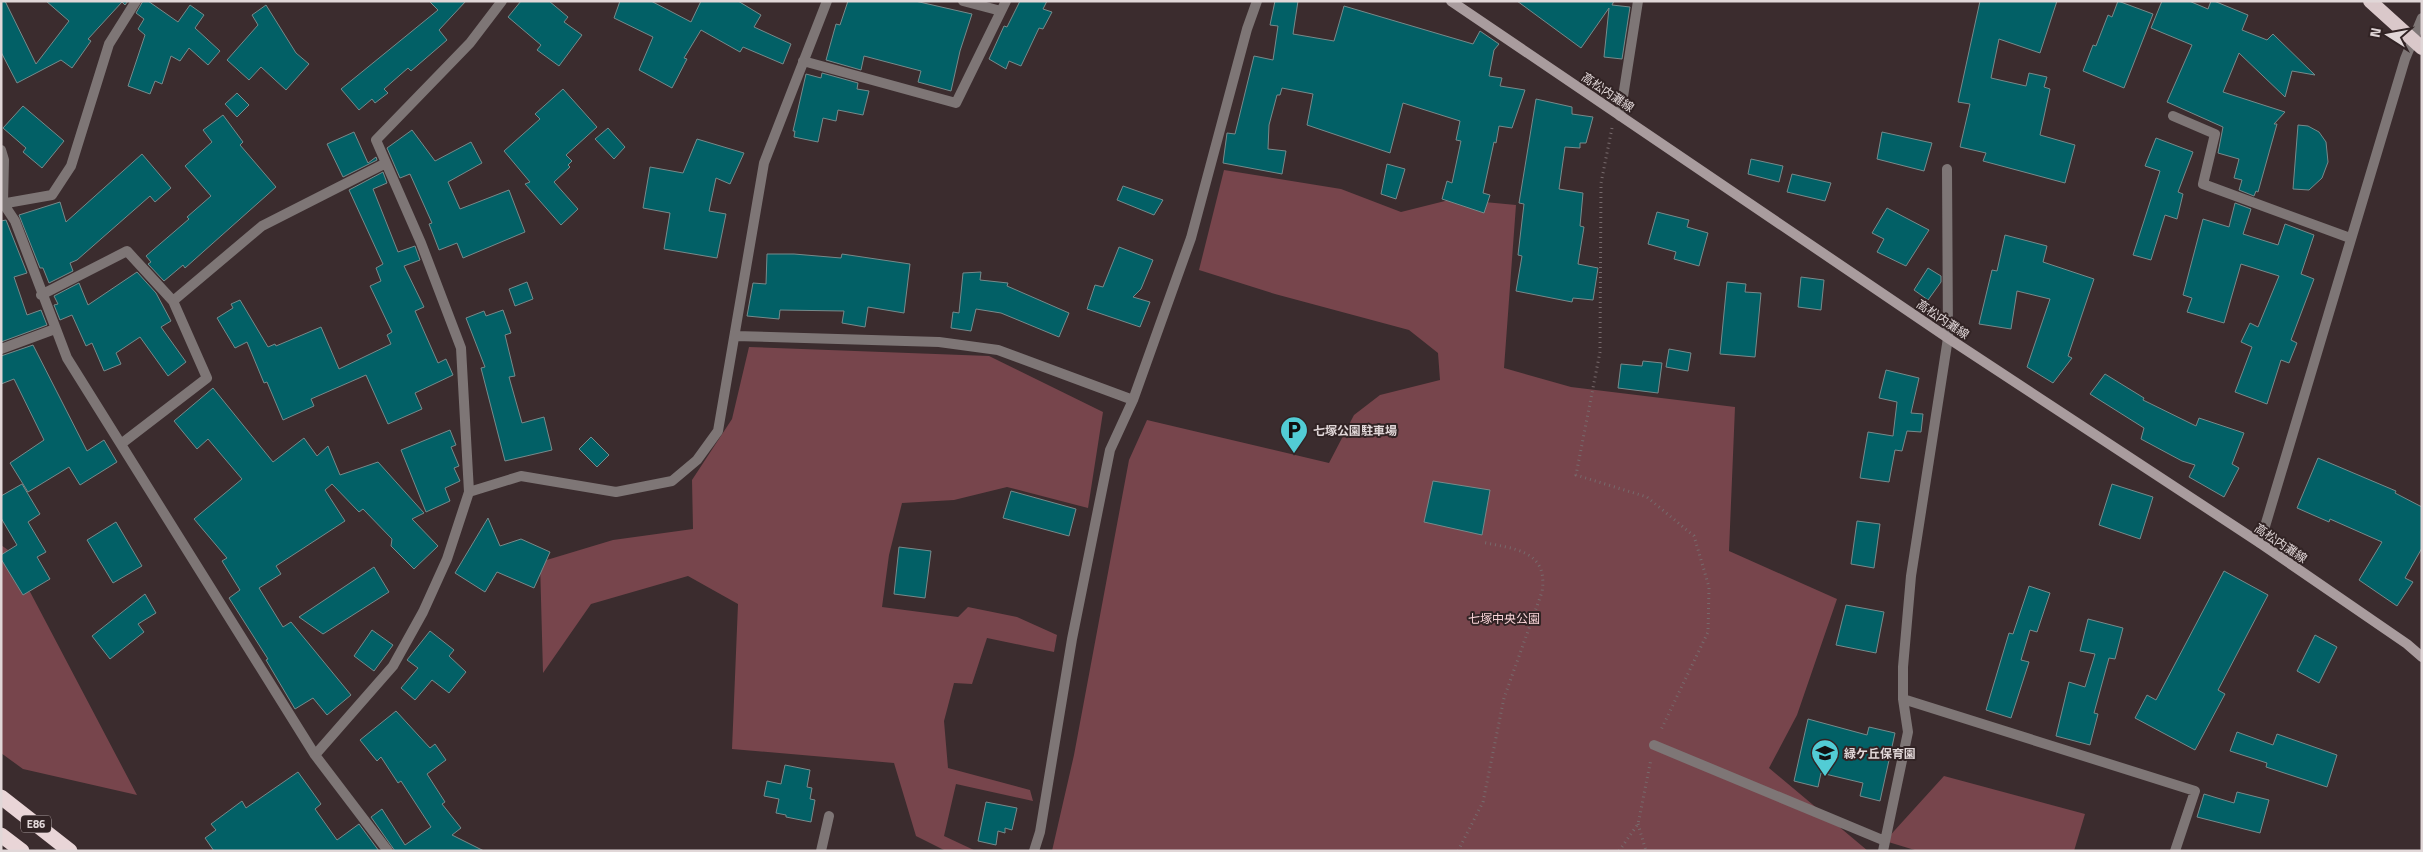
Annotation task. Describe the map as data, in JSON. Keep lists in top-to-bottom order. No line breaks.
{"streets":{"highway":["E86"],"main road":["高松内灘線"]},"parks":["七塚中央公園"],"places":{"parking":["七塚公園駐車場"],"school or university":["緑ケ丘保育園"]},"north":"left"}
